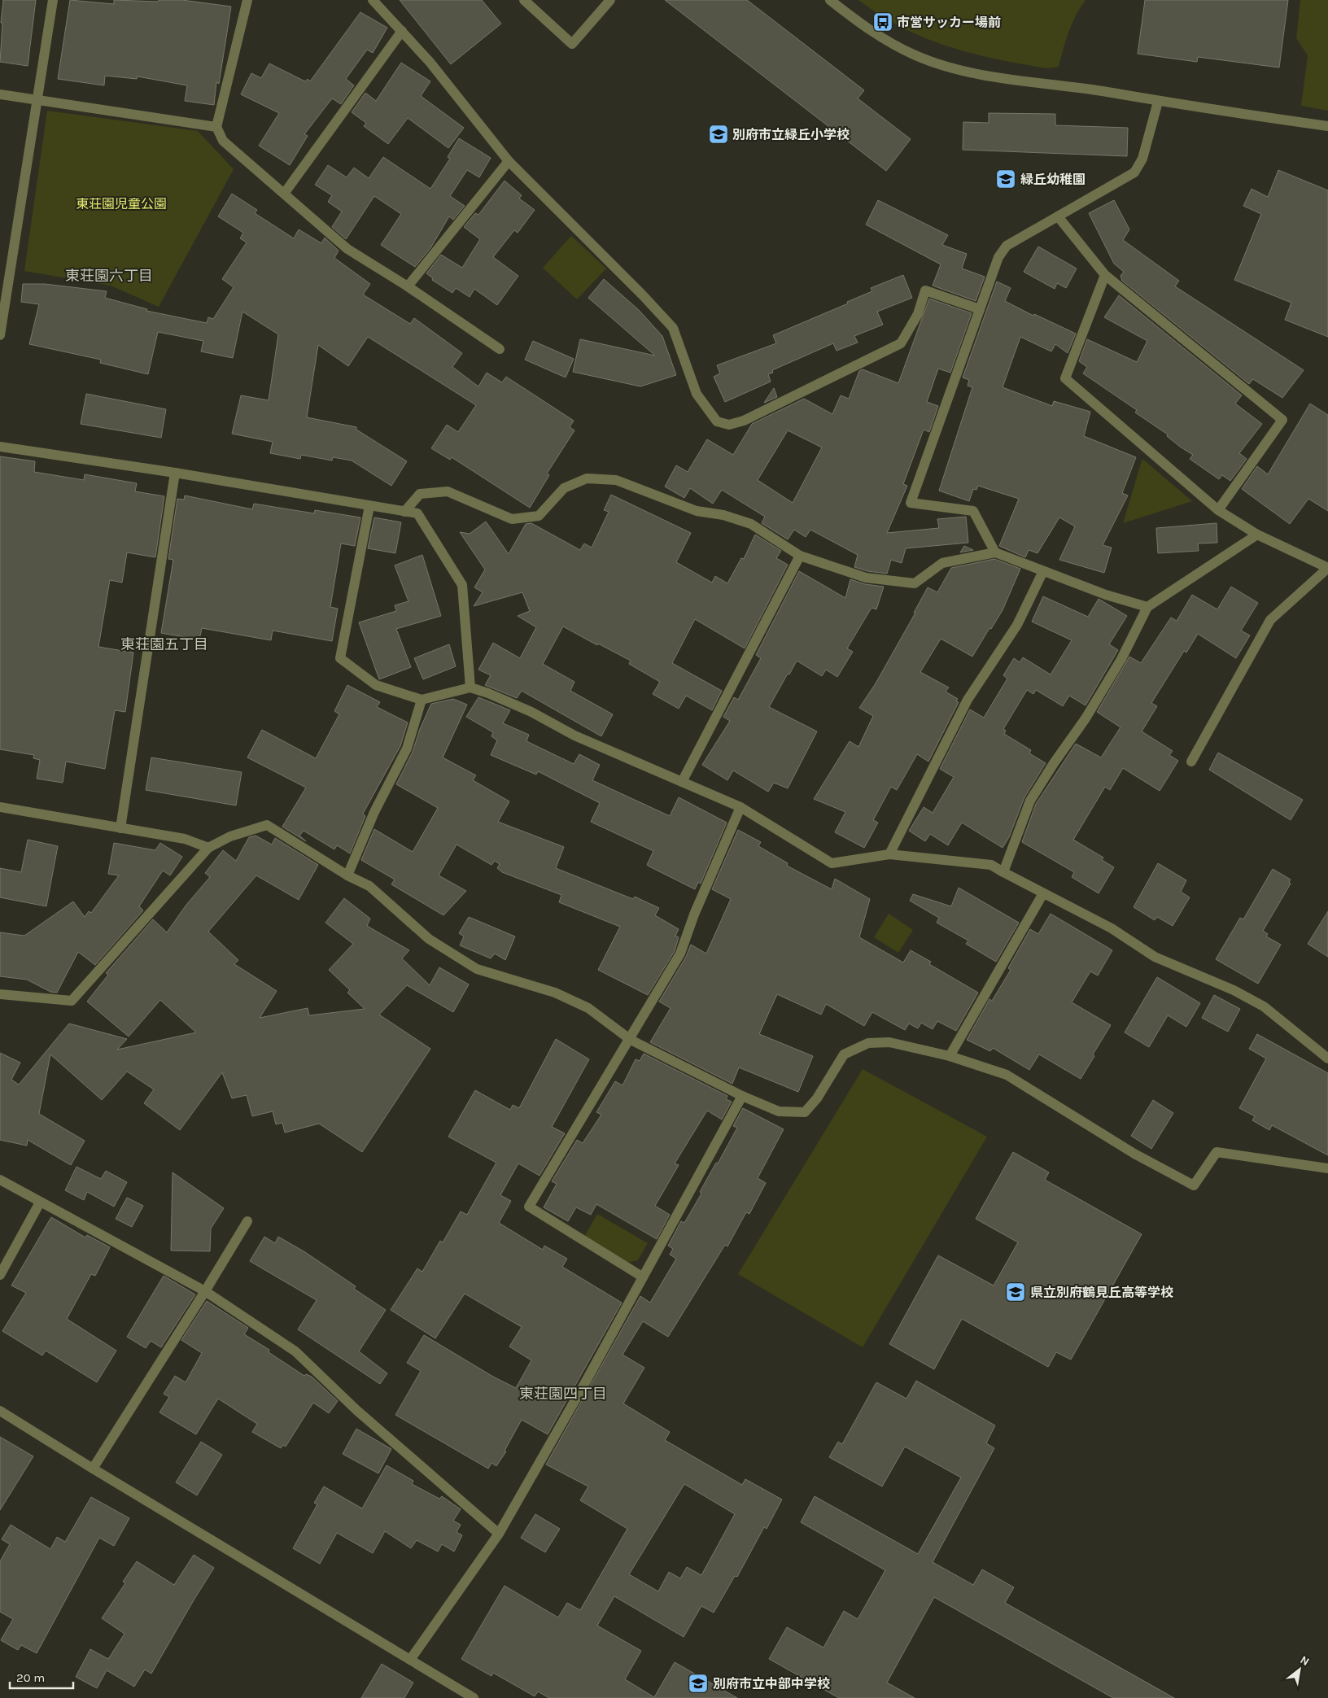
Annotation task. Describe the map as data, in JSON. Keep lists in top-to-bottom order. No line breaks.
{"districts":["東荘園六丁目","東荘園五丁目","東荘園四丁目"],"parks":["東荘園児童公園"],"places":{"bus stop":["市営サッカー場前"],"school or university":["別府市立緑丘小学校","緑丘幼稚園","県立別府鶴見丘高等学校","別府市立中部中学校"]},"scale_bar":"20 m","north":"top right"}
